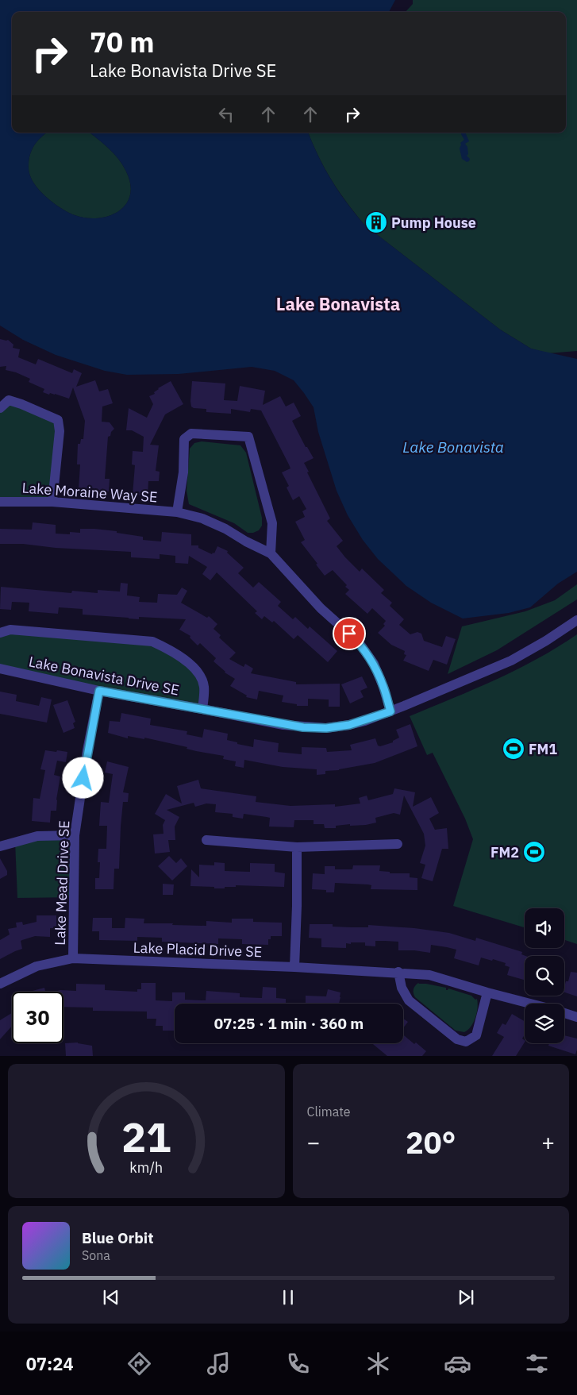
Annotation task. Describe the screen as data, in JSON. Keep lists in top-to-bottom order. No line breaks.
{"streets":{"street":["Lake Moraine Way SE","Lake Bonavista Drive SE","Lake Mead Drive SE","Lake Placid Drive SE"]},"crossings":[["Lake Moraine Way SE","Lake Bonavista Drive SE"],["Lake Bonavista Drive SE","Lake Mead Drive SE"],["Lake Mead Drive SE","Lake Placid Drive SE"]],"districts":["Lake Bonavista"],"water":["Lake Bonavista"],"places":{"building":["Pump House"],"sports":["FM1","FM2"]},"page":{"turn":["70 m","Lake Bonavista Drive SE"],"limit":"30","trip":"07:25 · 1 min · 360 m","tile":"Climate","heat":["−","20°","+"],"song":["Blue Orbit","Sona"],"tabs":"07:24","gauge":["21","km/h"]}}
